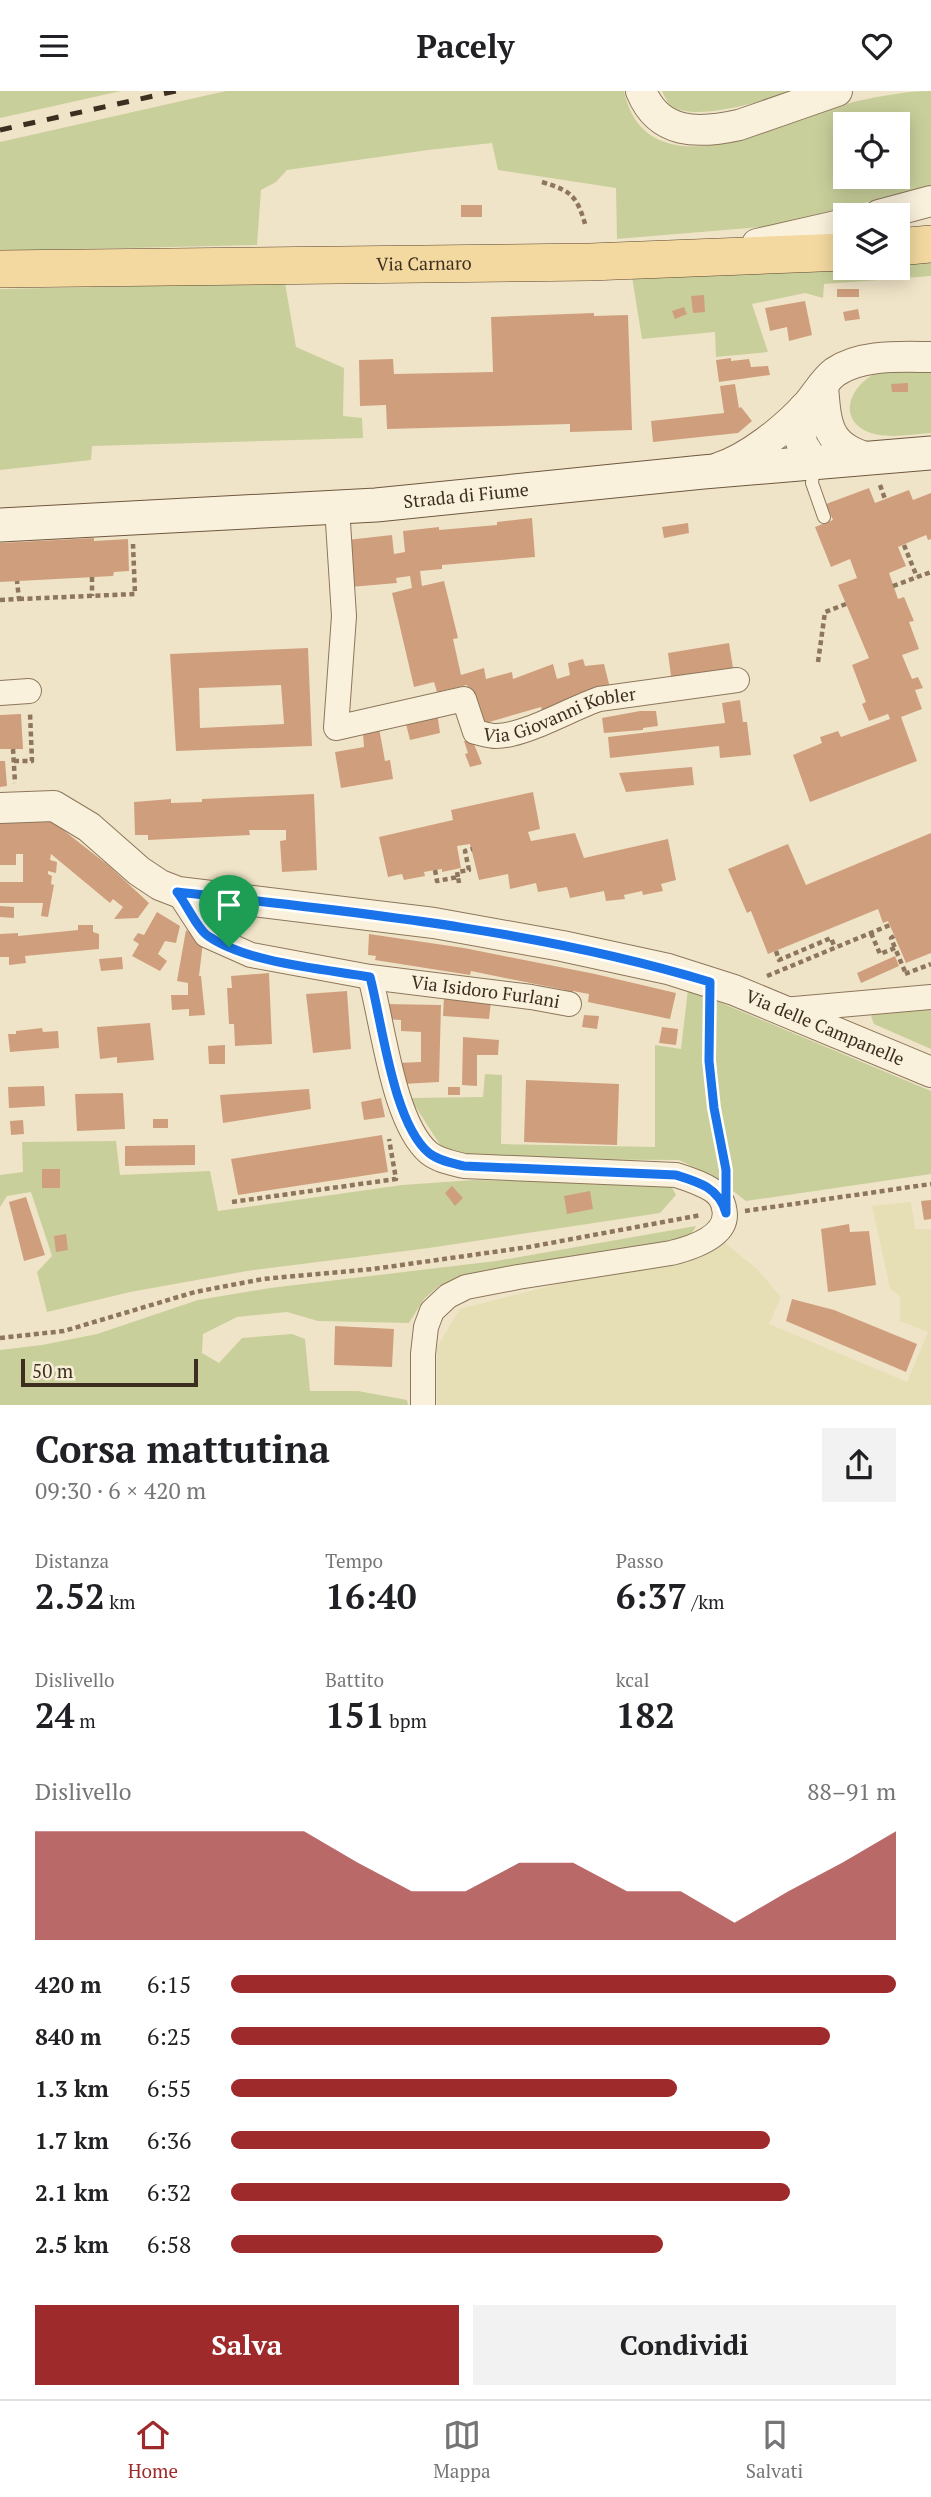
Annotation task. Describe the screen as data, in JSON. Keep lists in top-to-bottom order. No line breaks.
{"streets":{"main road":["Via Carnaro","Strada di Fiume"],"street":["Via Giovanni Kobler","Via Isidoro Furlani","Via delle Campanelle"]},"crossings":[["Strada di Fiume","Via Giovanni Kobler"],["Via Isidoro Furlani","Via delle Campanelle"]],"scale_bar":"50 m","page":{"header":"Pacely","scale":"50 m","heading":["Corsa mattutina","09:30 · 6 × 420 m"],"stats":[["Distanza","2.52 km"],["Tempo","16:40"],["Passo","6:37 /km"],["Dislivello","24 m"],["Battito","151 bpm"],["kcal","182"]],"chart":["Dislivello","88–91 m"],"list":[{"name":"420 m","note":"6:15"},{"name":"840 m","note":"6:25"},{"name":"1.3 km","note":"6:55"},{"name":"1.7 km","note":"6:36"},{"name":"2.1 km","note":"6:32"},{"name":"2.5 km","note":"6:58"}],"buttons":["Salva","Condividi"],"tabs":["Home","Mappa","Salvati"]}}
